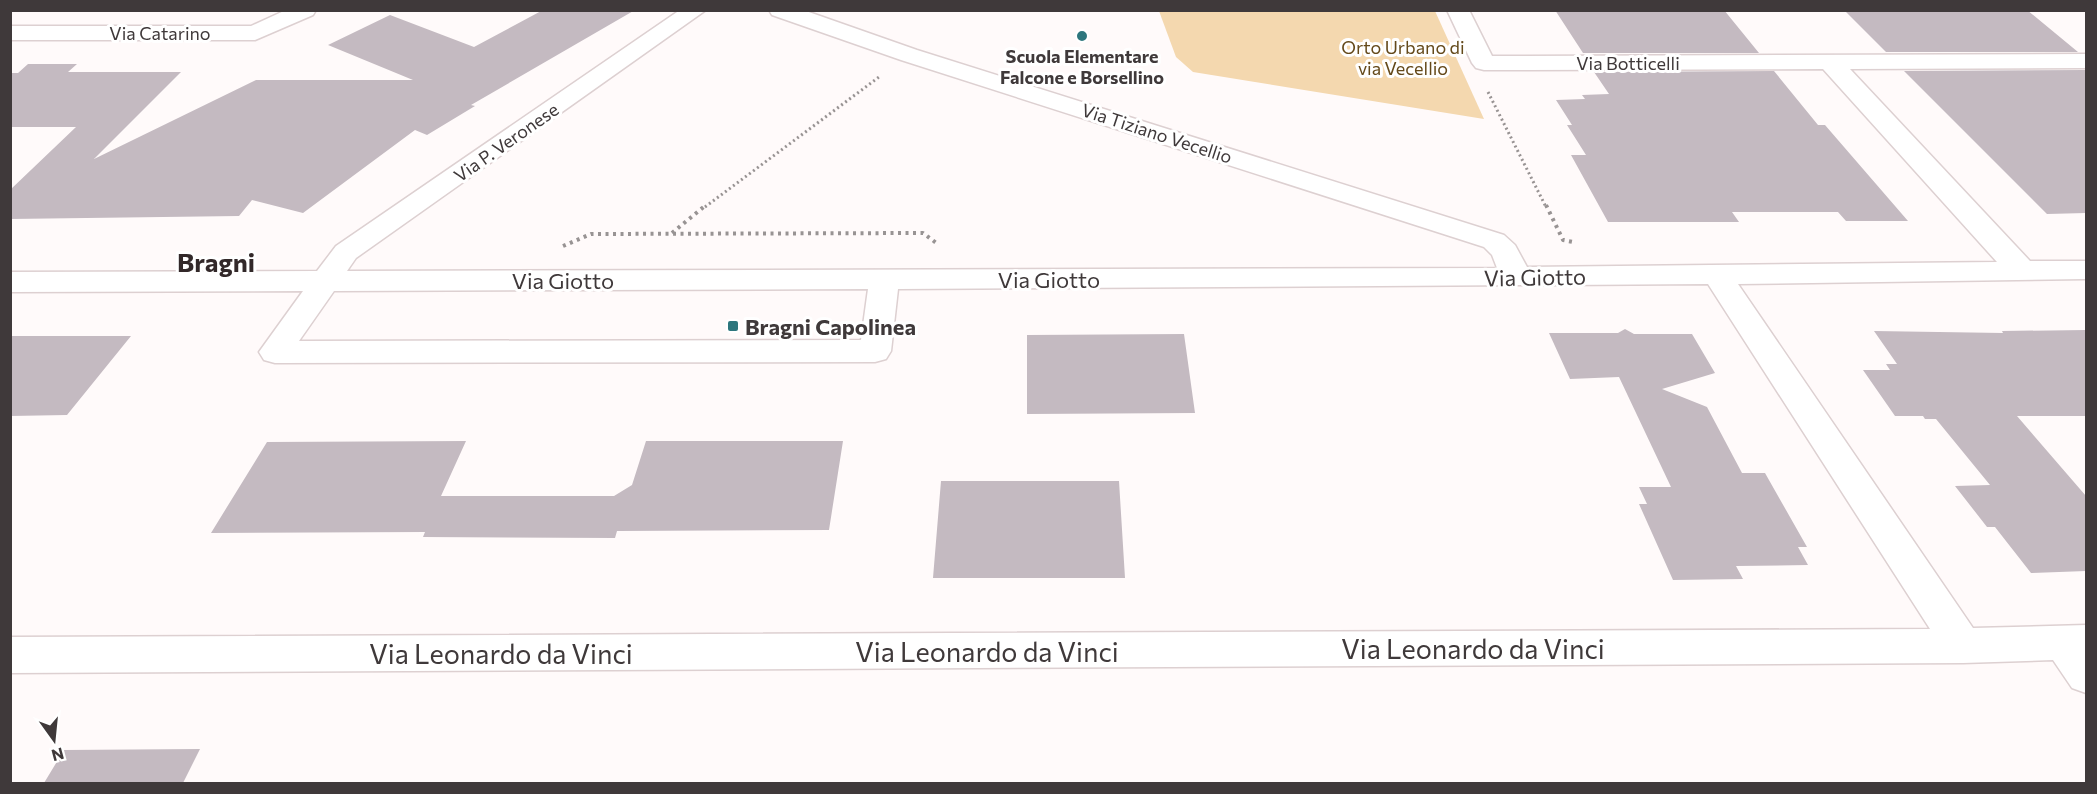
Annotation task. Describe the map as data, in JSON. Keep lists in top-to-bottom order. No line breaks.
{"streets":{"street":["Via Catarino","Via Botticelli","Via Tiziano Vecellio","Via P. Veronese","Via Giotto","Via Leonardo da Vinci"]},"crossings":[["Via Tiziano Vecellio","Via Giotto"],["Via P. Veronese","Via Giotto"]],"districts":["Bragni"],"parks":["Orto Urbano di via Vecellio"],"places":{"other":["Scuola Elementare Falcone e Borsellino"],"transit":["Bragni Capolinea"]},"north":"bottom"}
